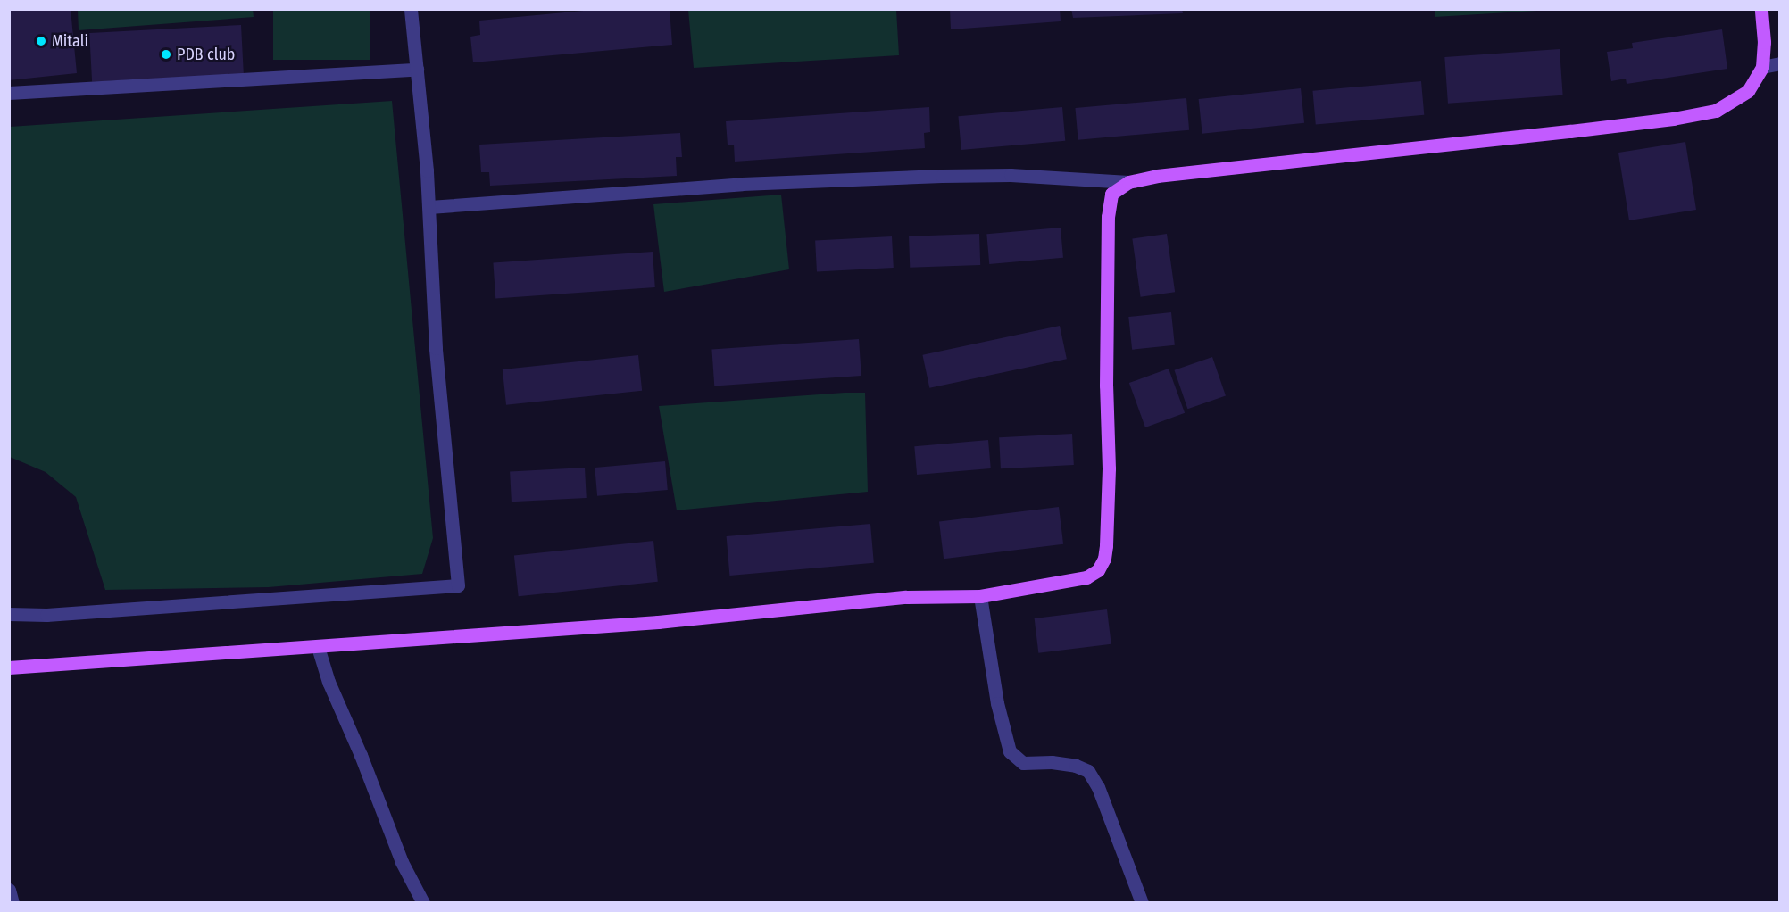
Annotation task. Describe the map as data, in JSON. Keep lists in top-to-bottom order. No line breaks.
{"places":["Mitali","PDB club"]}
